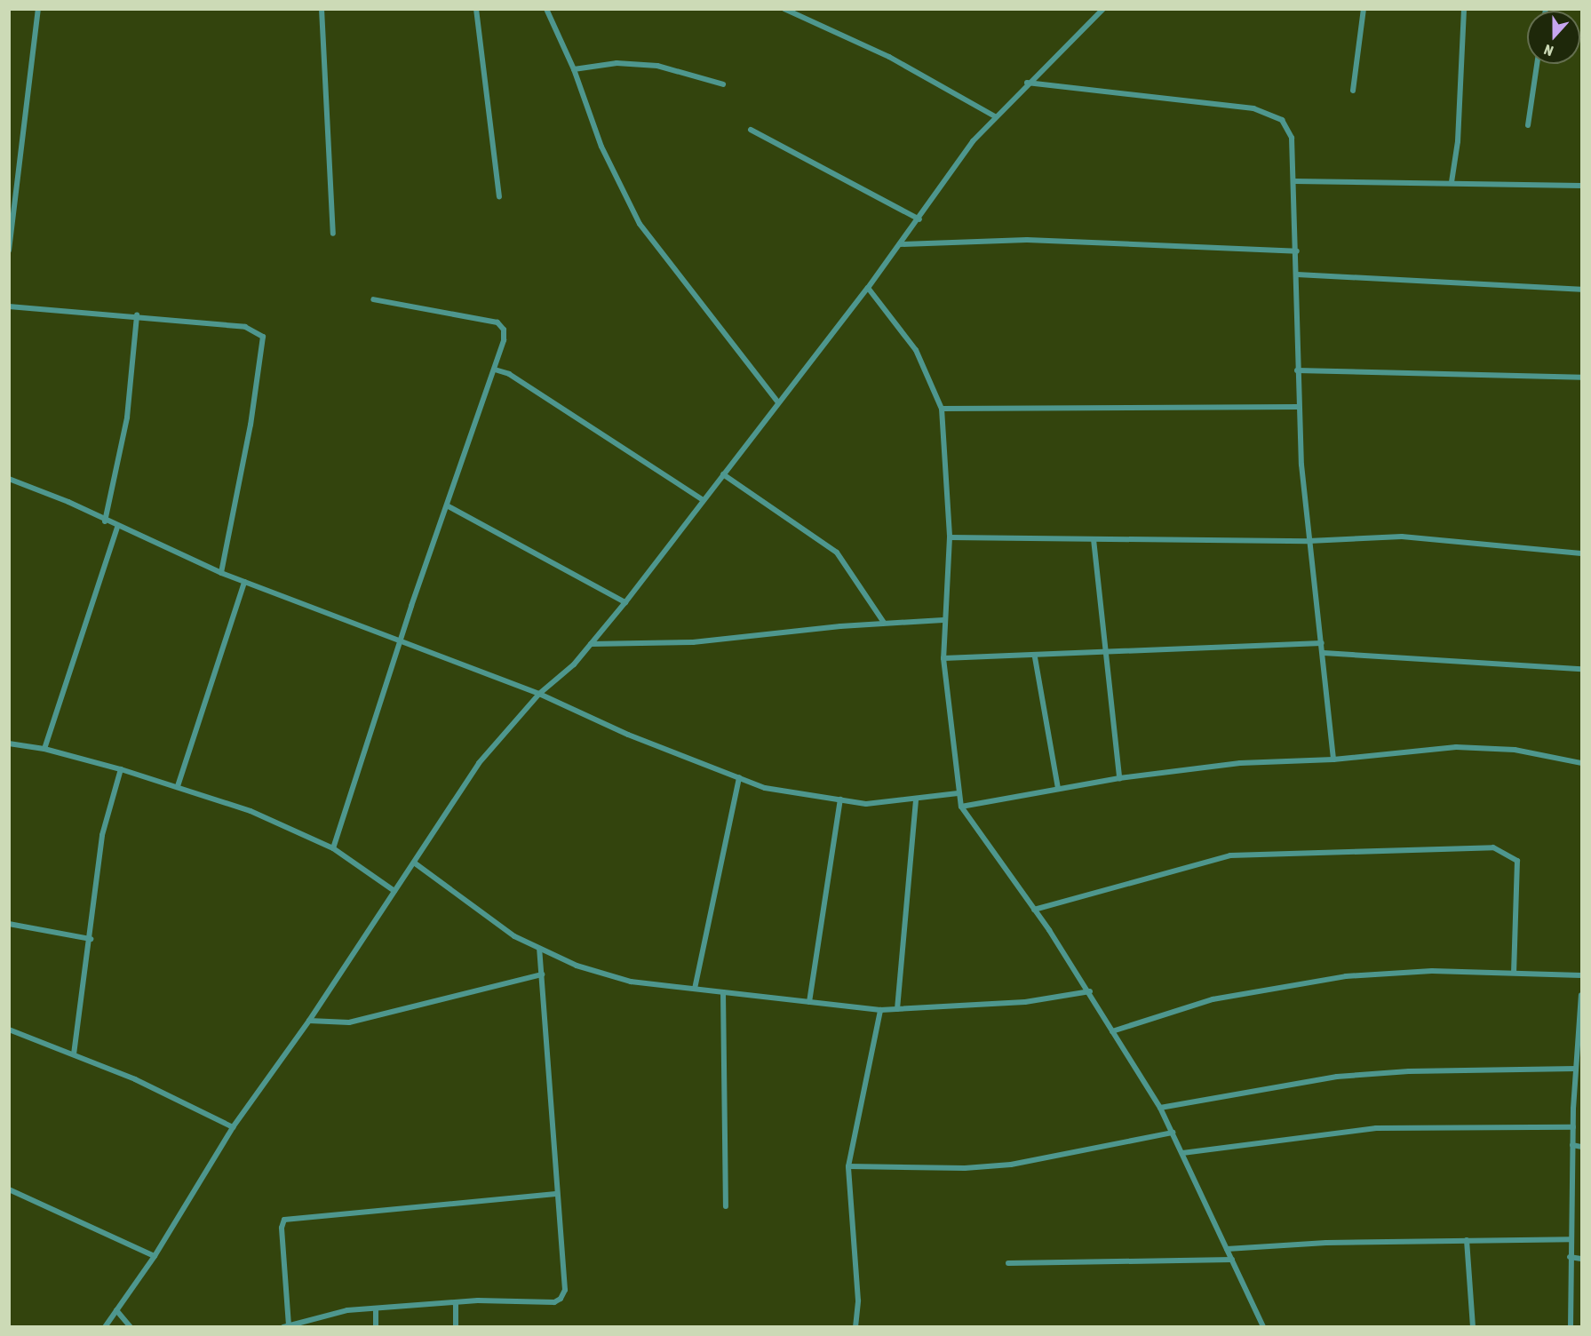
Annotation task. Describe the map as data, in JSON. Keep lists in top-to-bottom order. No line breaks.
{"north":"bottom"}
